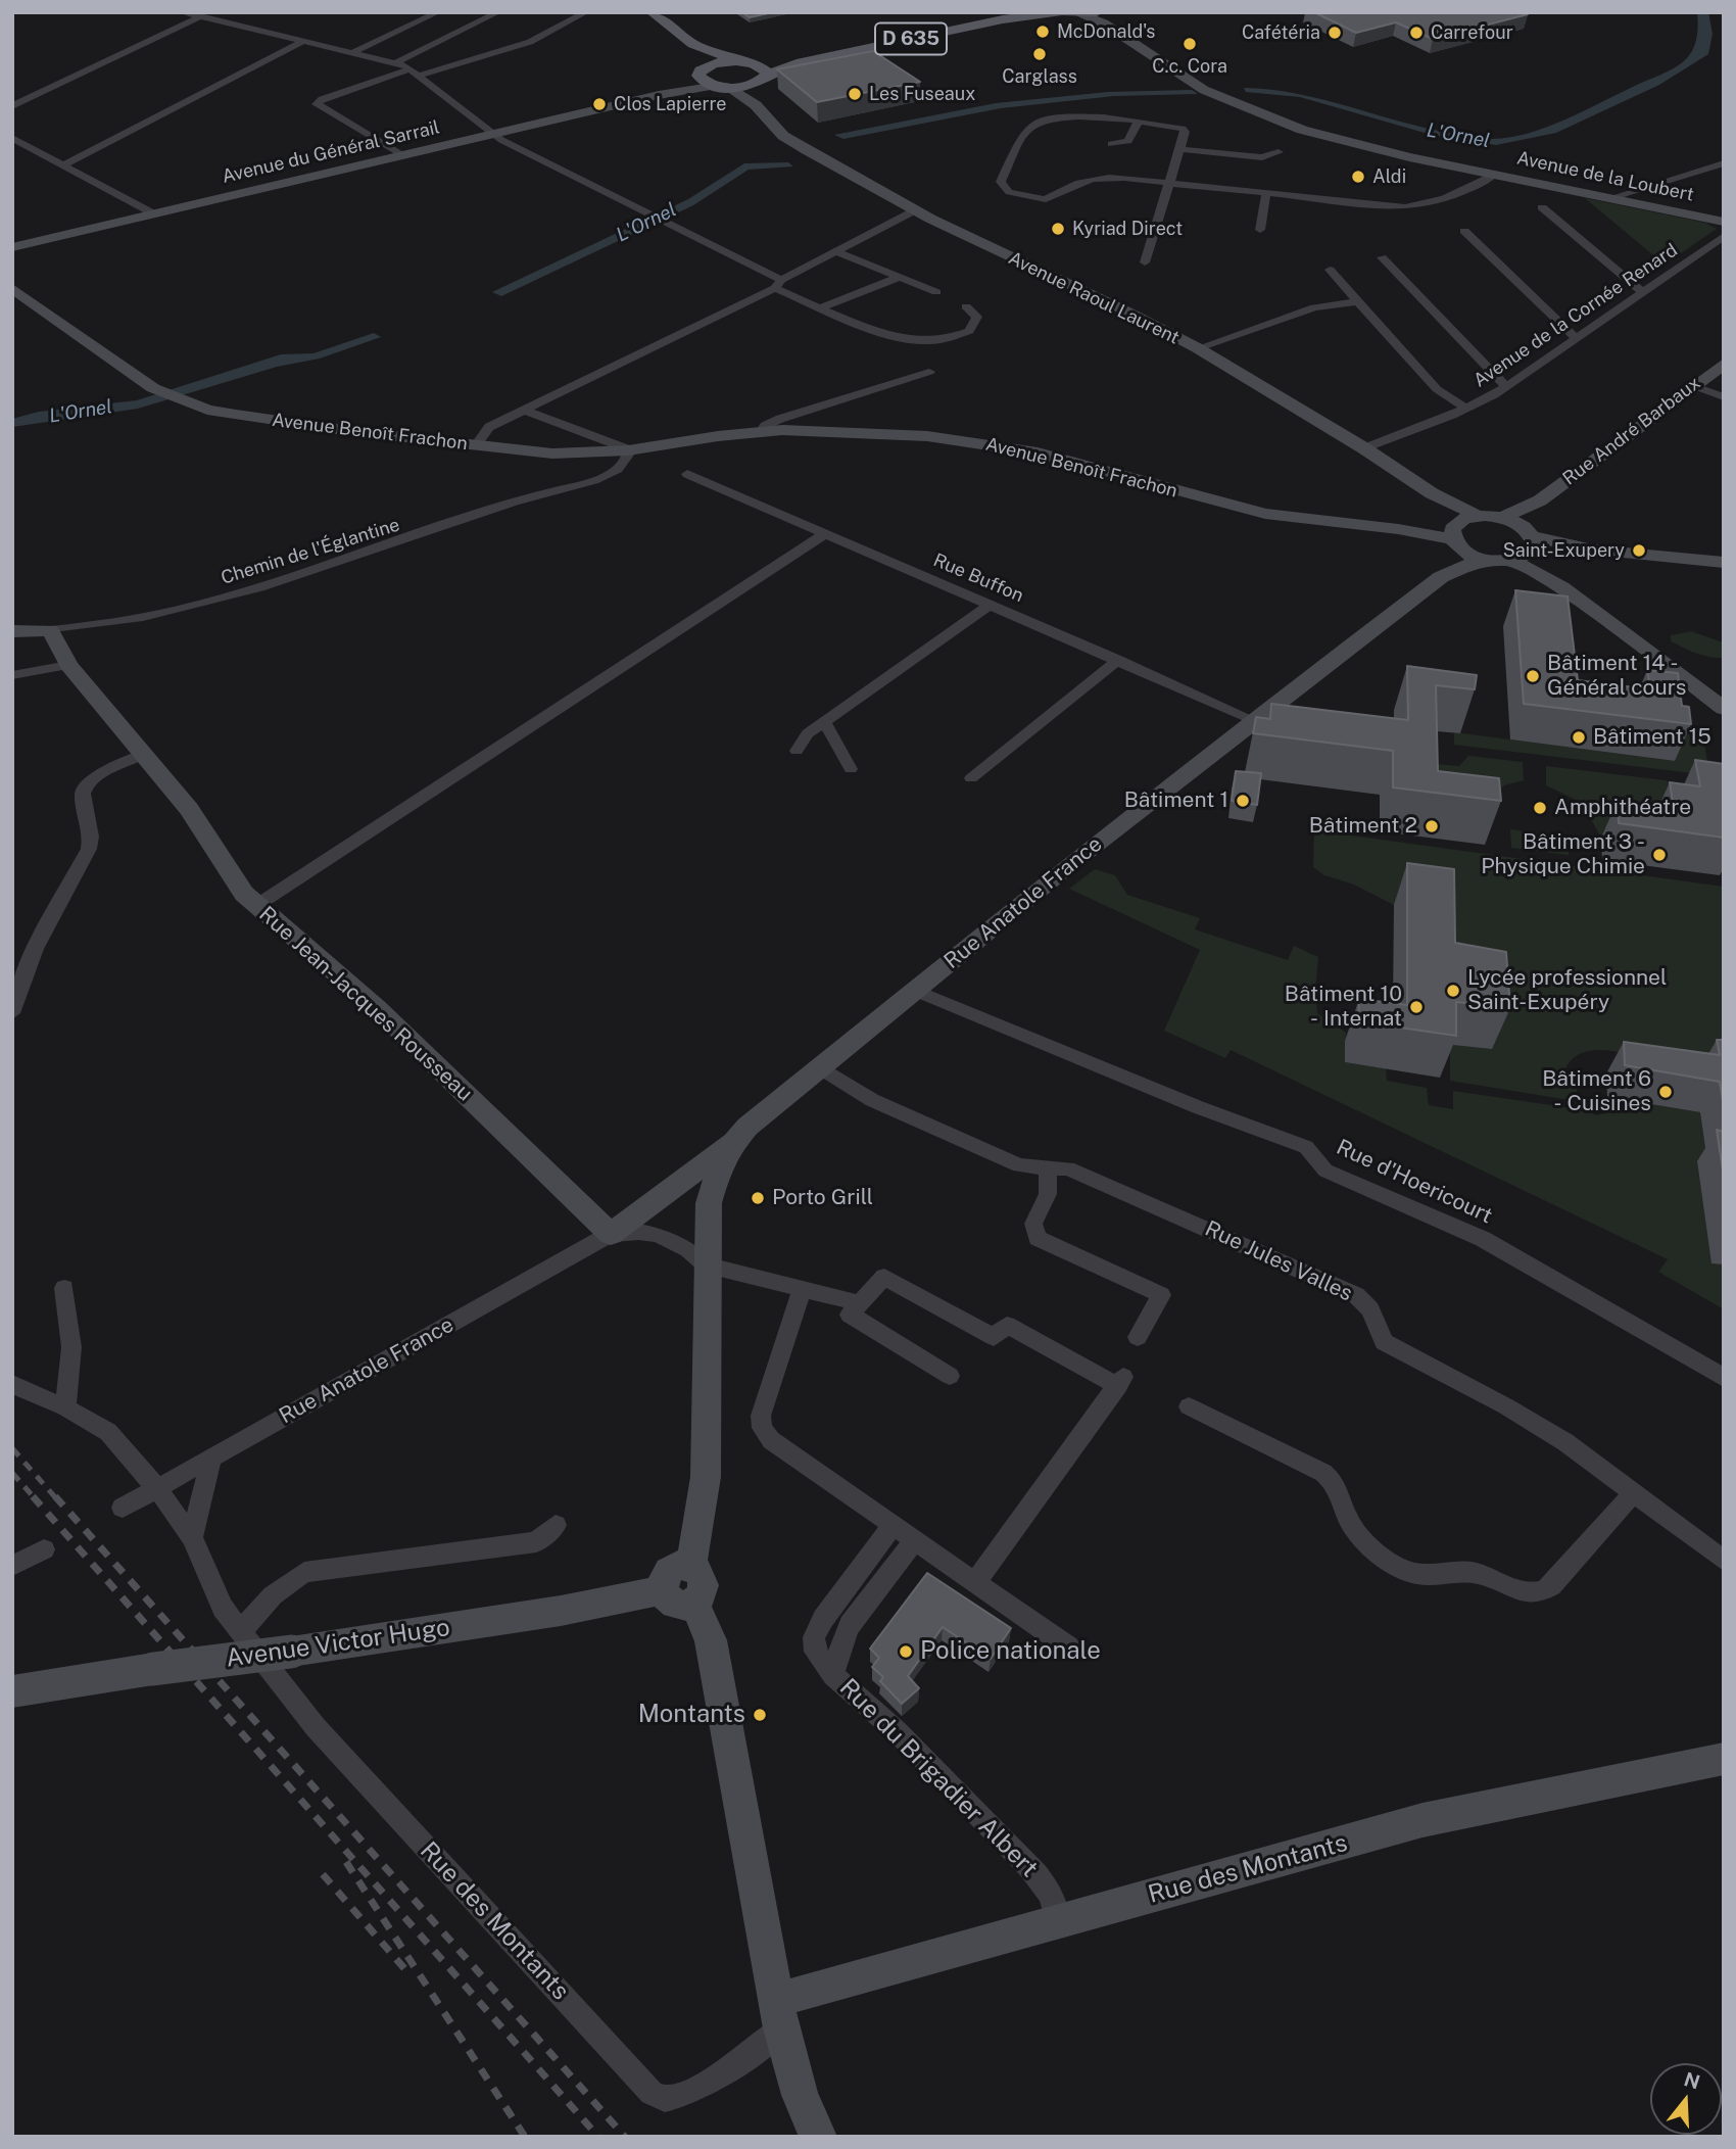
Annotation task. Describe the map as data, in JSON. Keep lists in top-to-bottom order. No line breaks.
{"streets":{"main road":["D 635"],"street":["Avenue du Général Sarrail","Avenue de la Loubert","Avenue Raoul Laurent","Avenue de la Cornée Renard","Rue André Barbaux","Avenue Benoît Frachon","Chemin de l'Églantine","Rue Buffon","Rue Anatole France","Rue Jean-Jacques Rousseau","Rue d'Hoericourt","Rue Jules Valles","Avenue Victor Hugo","Rue du Brigadier Albert","Rue des Montants"]},"crossings":[["D 635","Avenue du Général Sarrail"],["D 635","Avenue de la Loubert"],["Avenue du Général Sarrail","Avenue Raoul Laurent"],["Avenue Raoul Laurent","Avenue de la Cornée Renard"],["Avenue Raoul Laurent","Avenue Benoît Frachon"],["Avenue Raoul Laurent","Rue Anatole France"],["Avenue Benoît Frachon","Chemin de l'Églantine"],["Avenue Benoît Frachon","Rue Anatole France"],["Chemin de l'Églantine","Rue Jean-Jacques Rousseau"],["Rue Buffon","Rue Anatole France"],["Rue Anatole France","Rue Jean-Jacques Rousseau"],["Rue Anatole France","Rue d'Hoericourt"],["Rue Anatole France","Rue Jules Valles"],["Rue Anatole France","Rue des Montants"],["Rue du Brigadier Albert","Rue des Montants"]],"water":["L'Ornel"],"places":["McDonald's","Cafétéria","Carrefour","C.c. Cora","Carglass","Les Fuseaux","Clos Lapierre","Aldi","Kyriad Direct","Saint-Exupery","Bâtiment 14 - Général cours","Bâtiment 15","Bâtiment 1","Amphithéatre","Bâtiment 2","Bâtiment 3 - Physique Chimie","Lycée professionnel Saint-Exupéry","Bâtiment 10 - Internat","Bâtiment 6 - Cuisines","Porto Grill","Police nationale","Montants"],"north":"top"}
